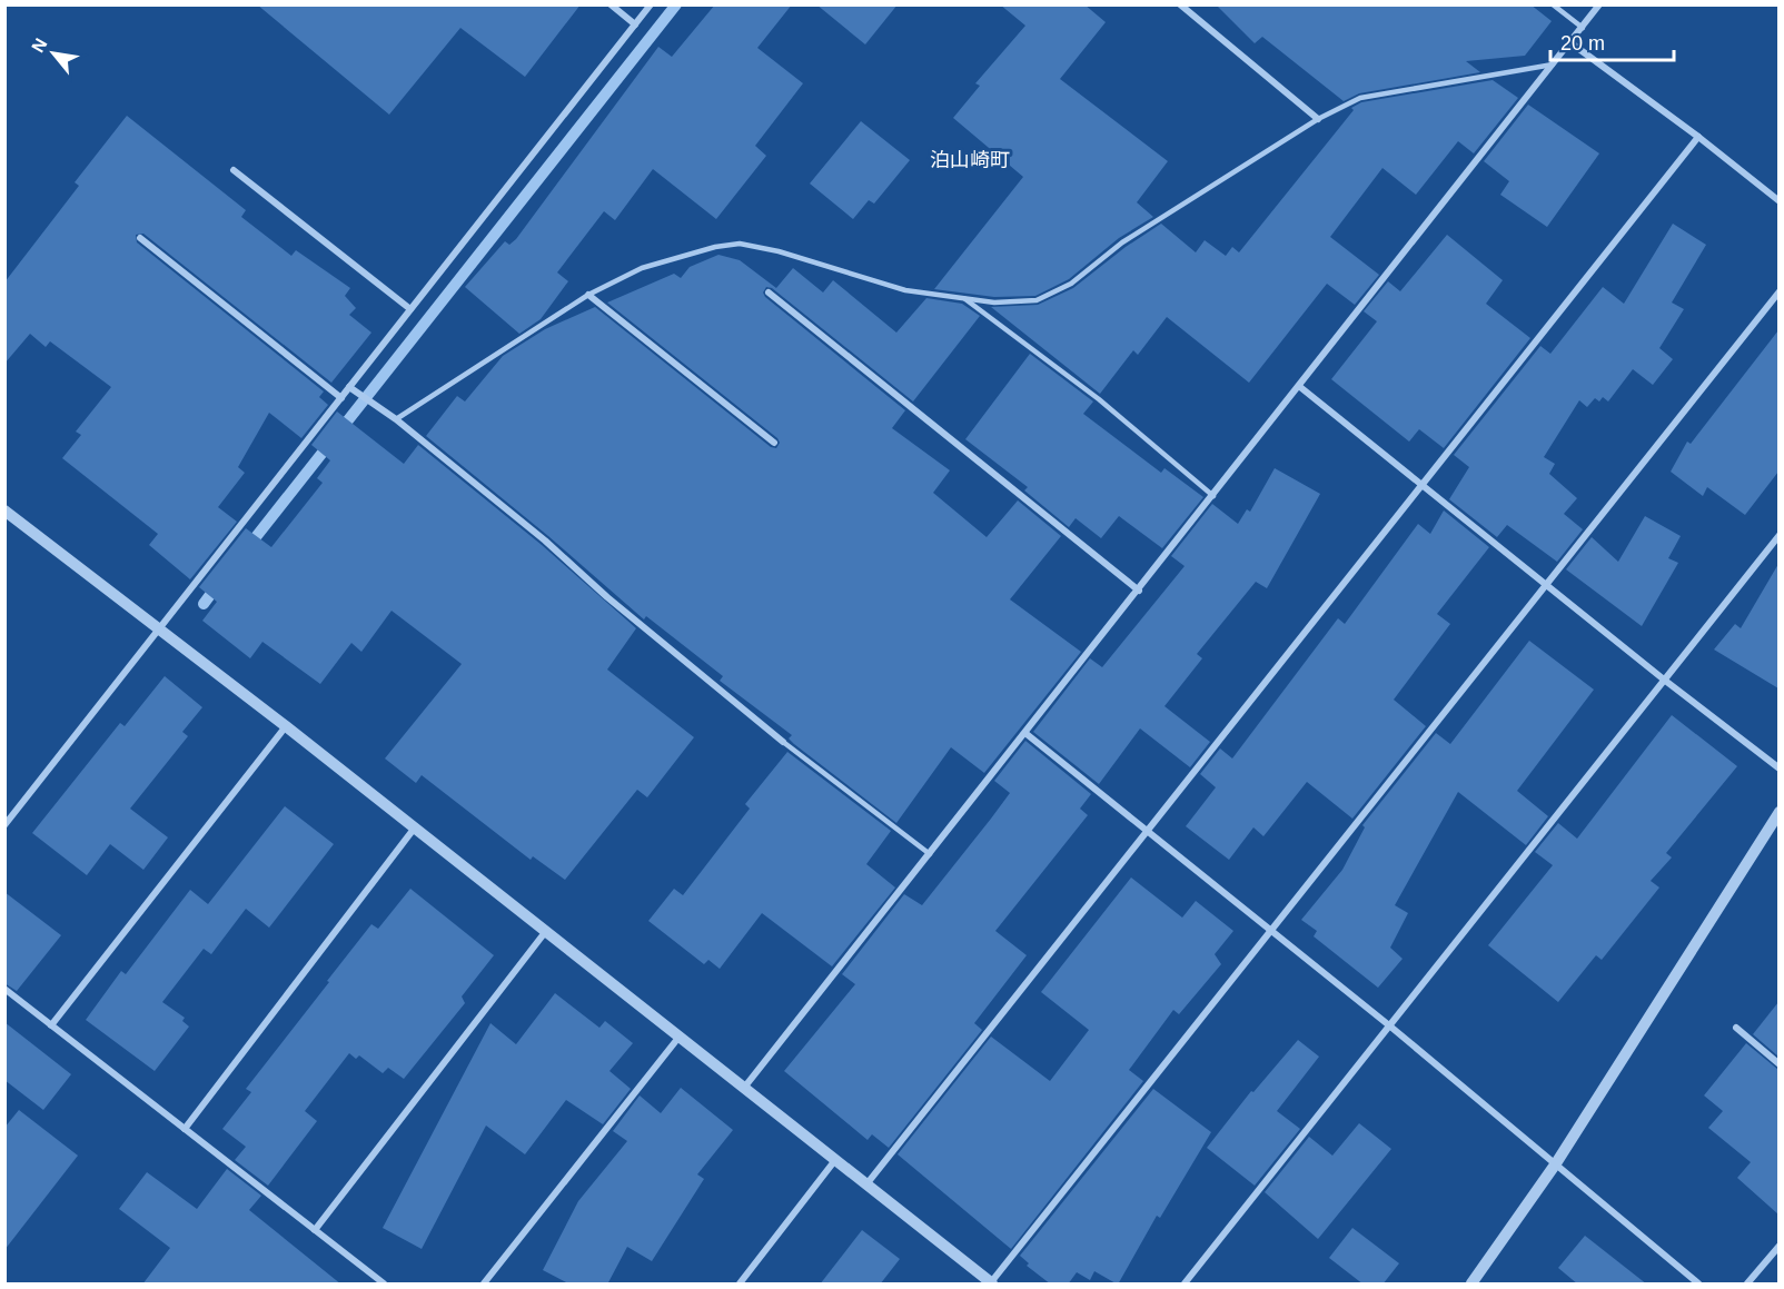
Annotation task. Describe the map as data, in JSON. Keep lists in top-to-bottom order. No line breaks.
{"districts":["泊山崎町"],"scale_bar":"20 m","north":"top left"}
